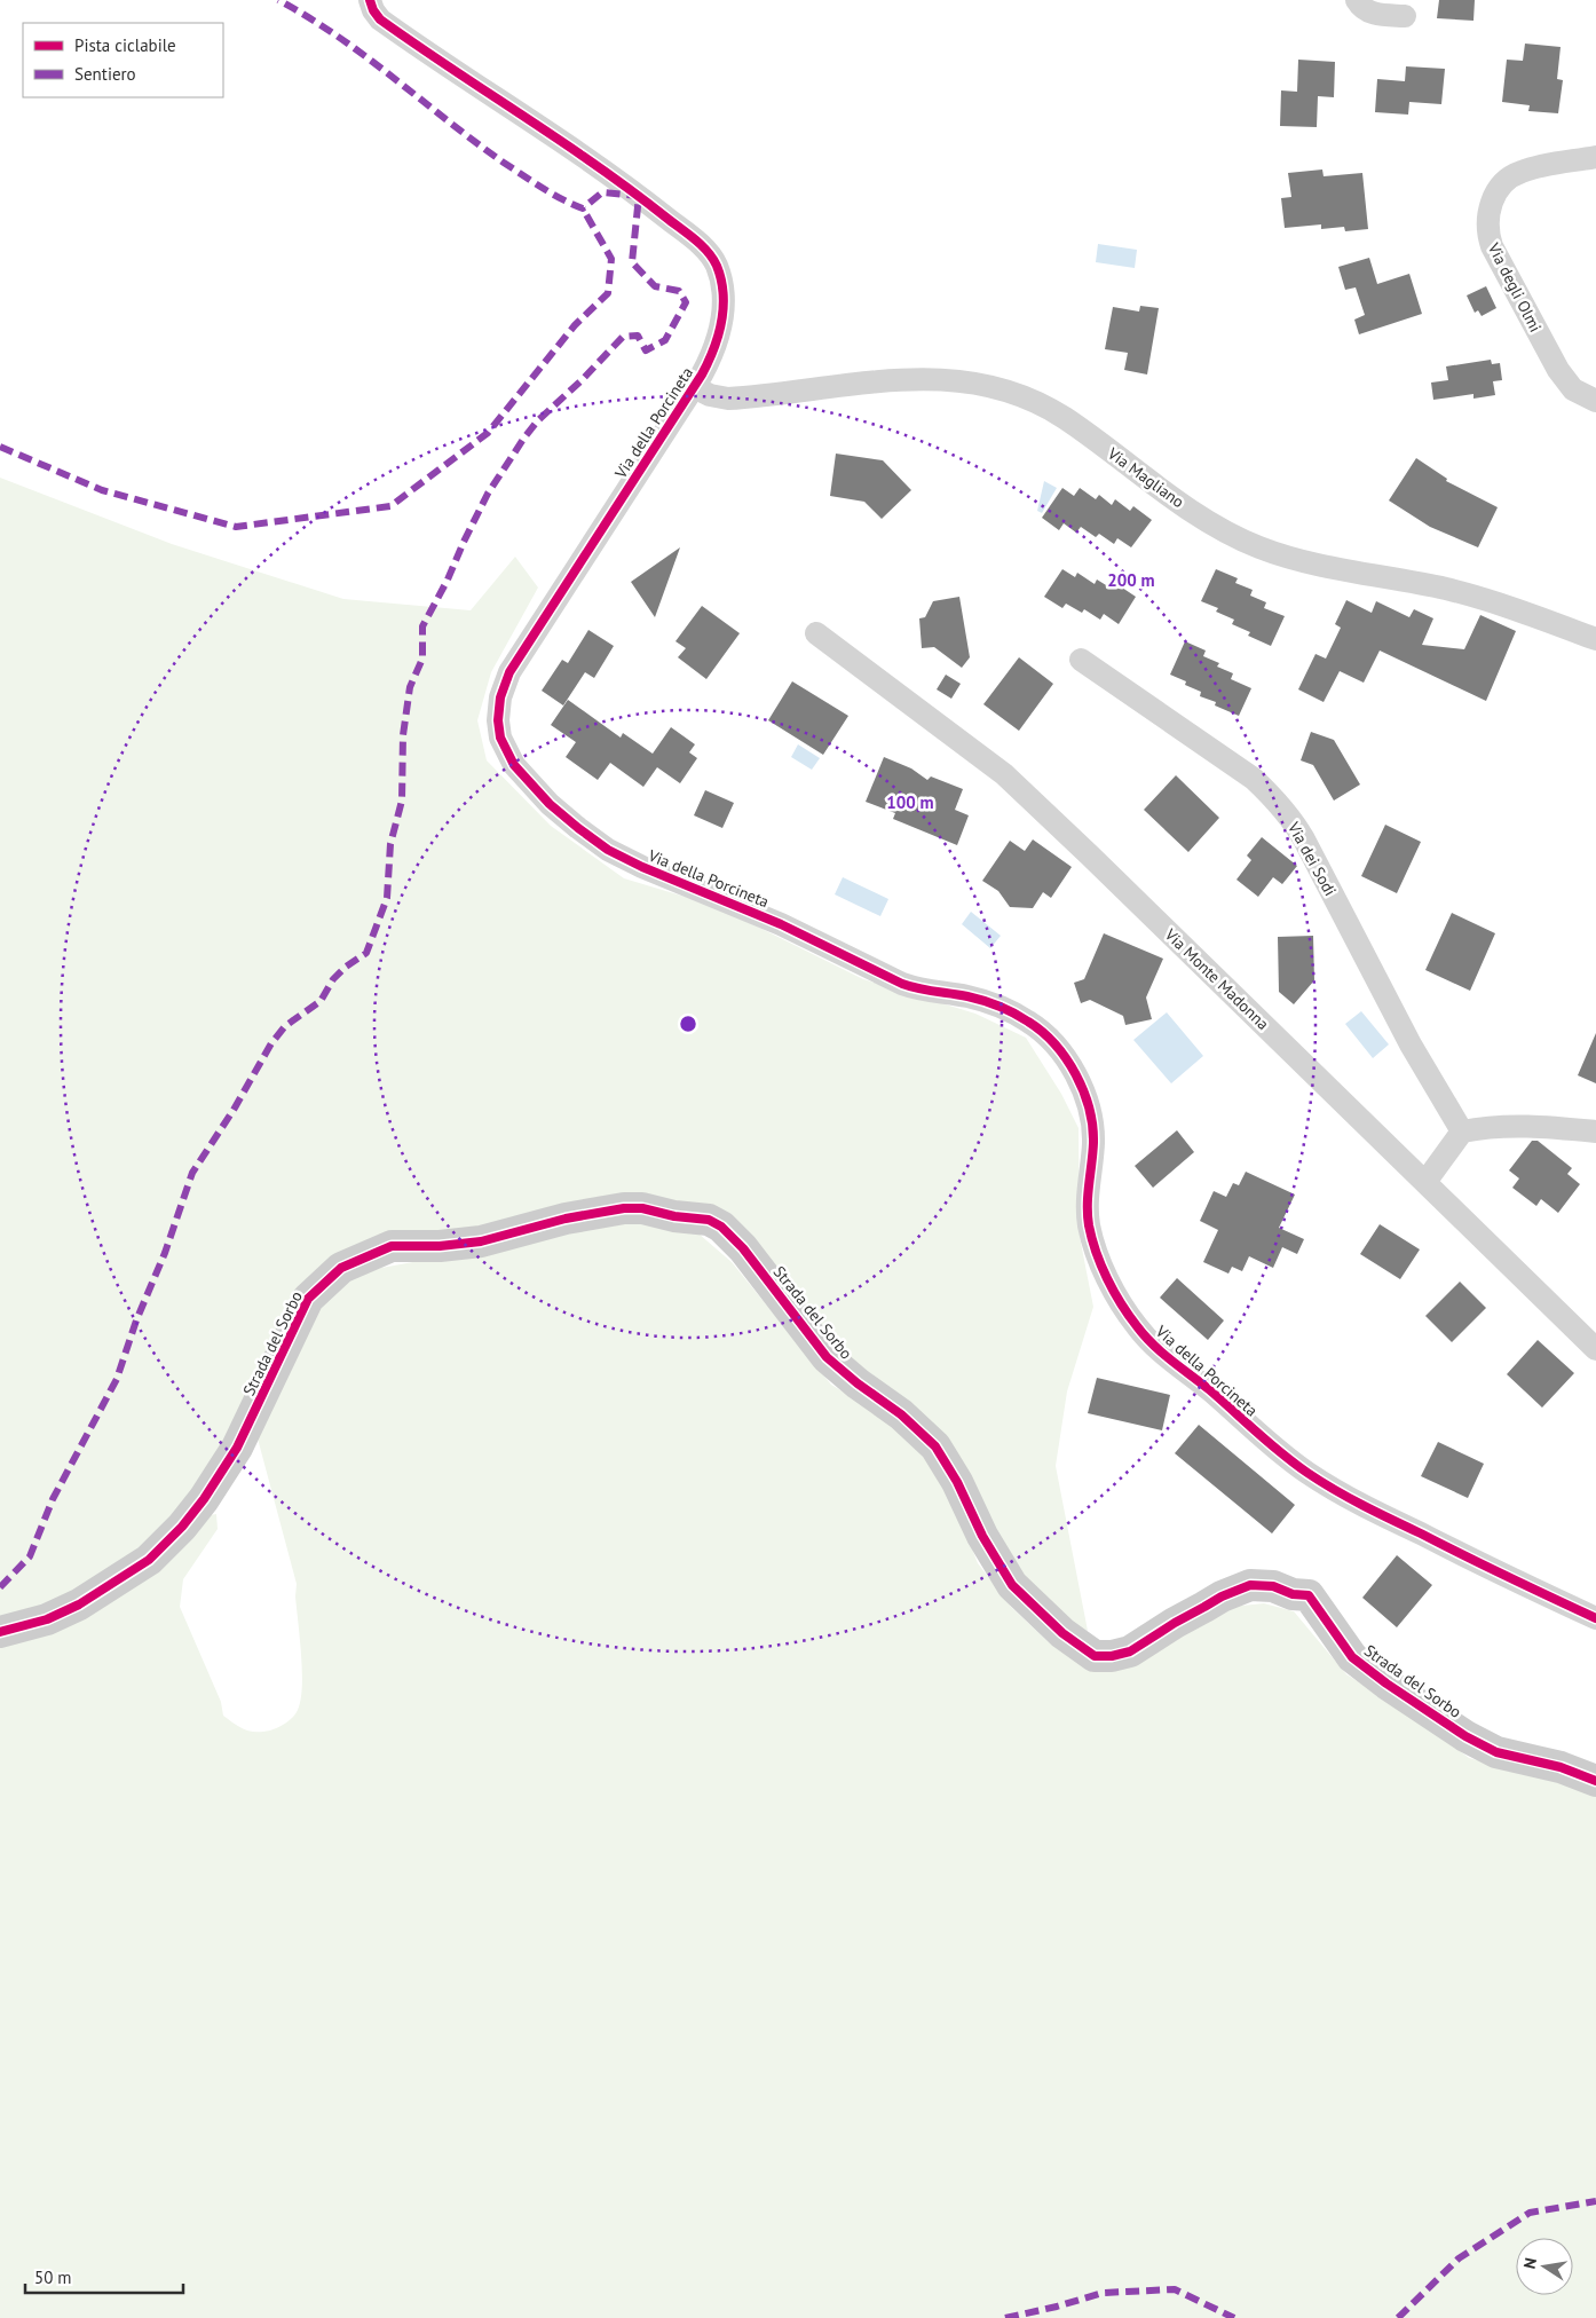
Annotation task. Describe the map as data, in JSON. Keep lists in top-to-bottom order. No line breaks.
{"streets":{"street":["Via degli Olmi","Via della Porcineta","Via Magliano","Via dei Sodi","Via Monte Madonna","Strada del Sorbo"]},"crossings":[["Via della Porcineta","Via Magliano"]],"legend":["Pista ciclabile","Sentiero"],"scale_bar":"50 m","north":"left","rings":["200 m","100 m"]}
